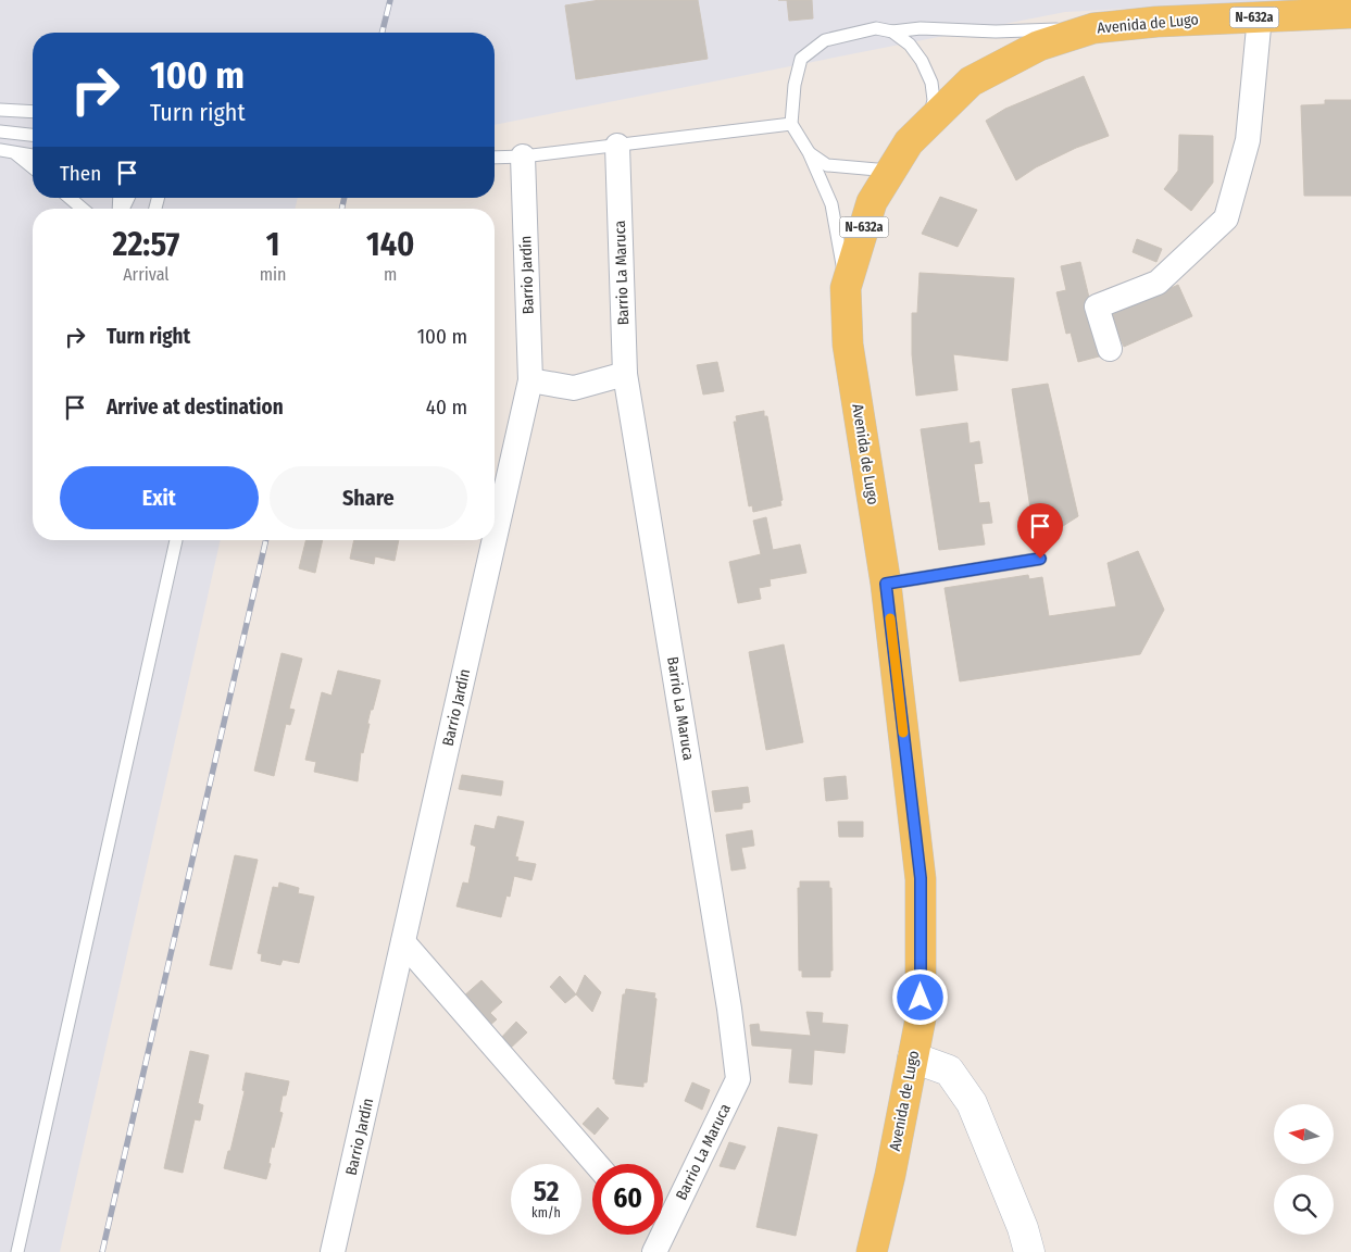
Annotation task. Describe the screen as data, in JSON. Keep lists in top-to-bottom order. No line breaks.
{"streets":{"main road":["N-632a","Avenida de Lugo"],"street":["Barrio La Maruca","Barrio Jardín"]},"north":"left","page":{"turn":["100 m","Turn right"],"then":"Then","eta":["22:57","Arrival","1","min","140","m"],"list":[{"name":"Turn right","value":"100 m"},{"name":"Arrive at destination","value":"40 m"}],"buttons":["Exit","Share"],"speed":"52 km/h","limit":"60"}}
